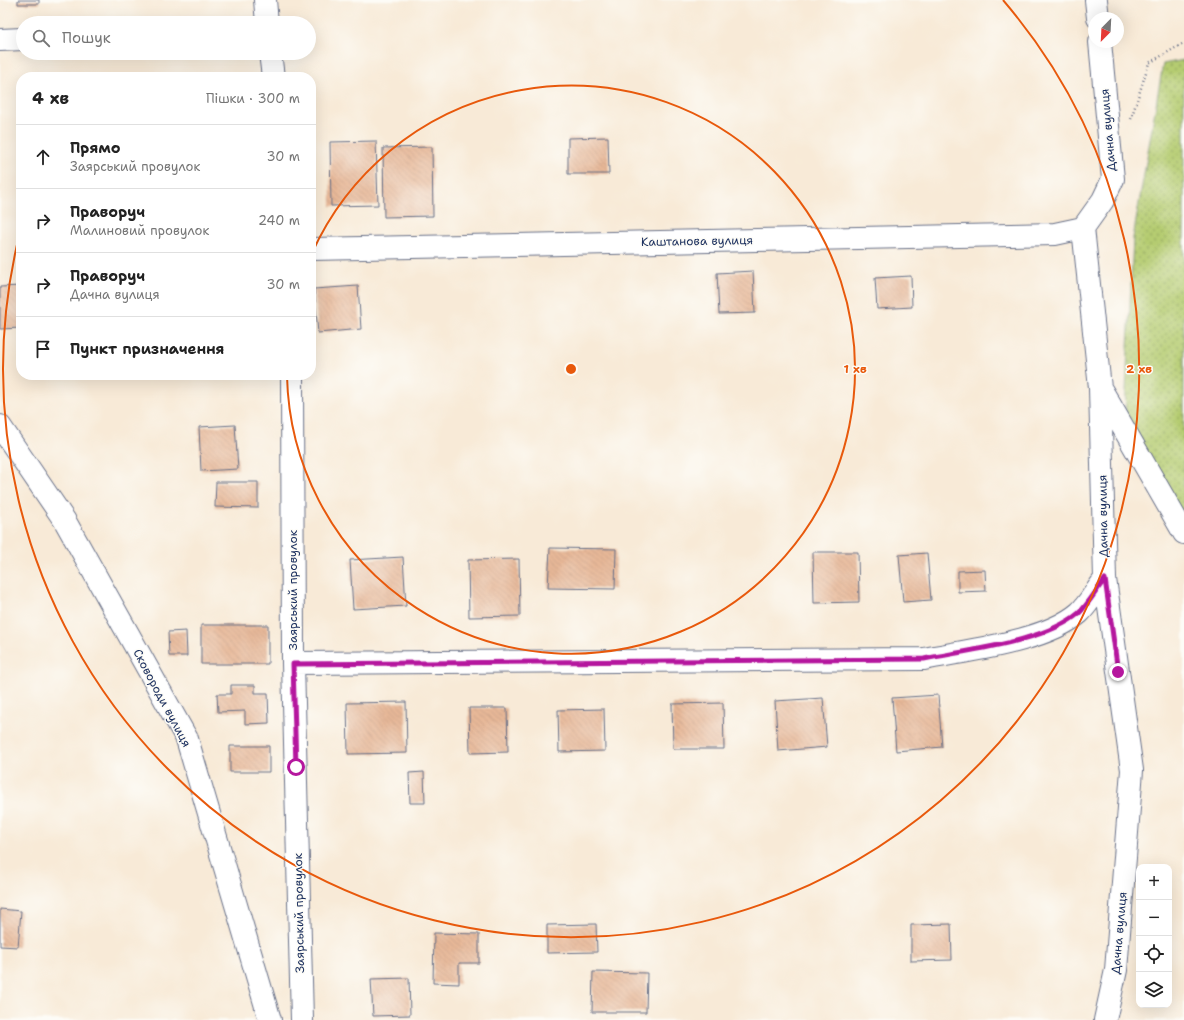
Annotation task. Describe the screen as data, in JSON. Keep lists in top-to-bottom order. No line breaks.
{"streets":{"street":["Дачна вулиця","Каштанова вулиця","Заярський провулок","Сковороди вулиця"]},"crossings":[["Дачна вулиця","Каштанова вулиця"]],"north":"bottom left","page":{"search":"Пошук","heading":["4 хв","Пішки · 300 m"],"list":[["Прямо","Заярський провулок","30 m"],["Праворуч","Малиновий провулок","240 m"],["Праворуч","Дачна вулиця","30 m"],"Пункт призначення"],"map_buttons":["+","−"]},"rings":["1 хв","2 хв"]}
